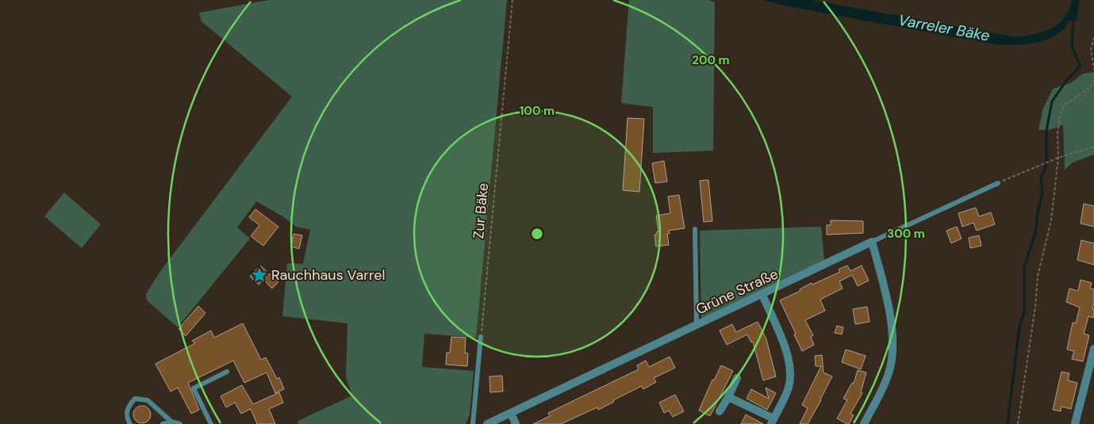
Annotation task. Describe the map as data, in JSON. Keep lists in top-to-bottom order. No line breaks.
{"streets":{"street":["Grüne Straße"],"path":["Zur Bäke"]},"water":["Varreler Bäke"],"places":{"place":["Rauchhaus Varrel"]},"rings":["200 m","100 m","300 m"]}
